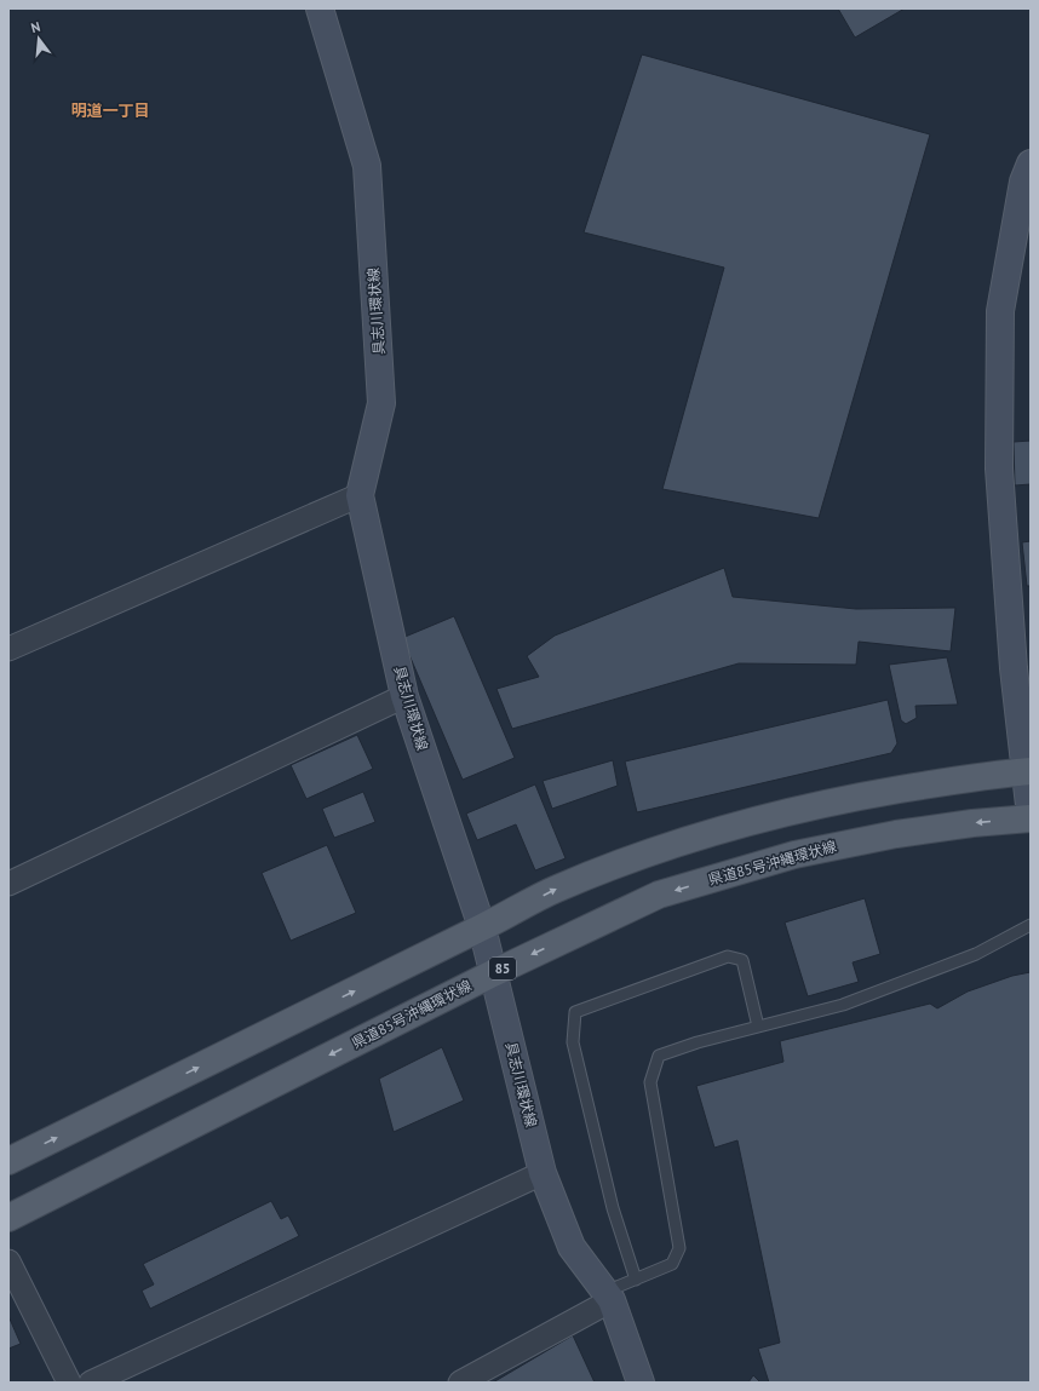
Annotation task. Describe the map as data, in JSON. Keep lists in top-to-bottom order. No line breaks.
{"streets":{"main road":["具志川環状線","県道85号沖縄環状線","85"]},"crossings":[["具志川環状線","県道85号沖縄環状線"]],"districts":["明道一丁目"],"north":"top"}
